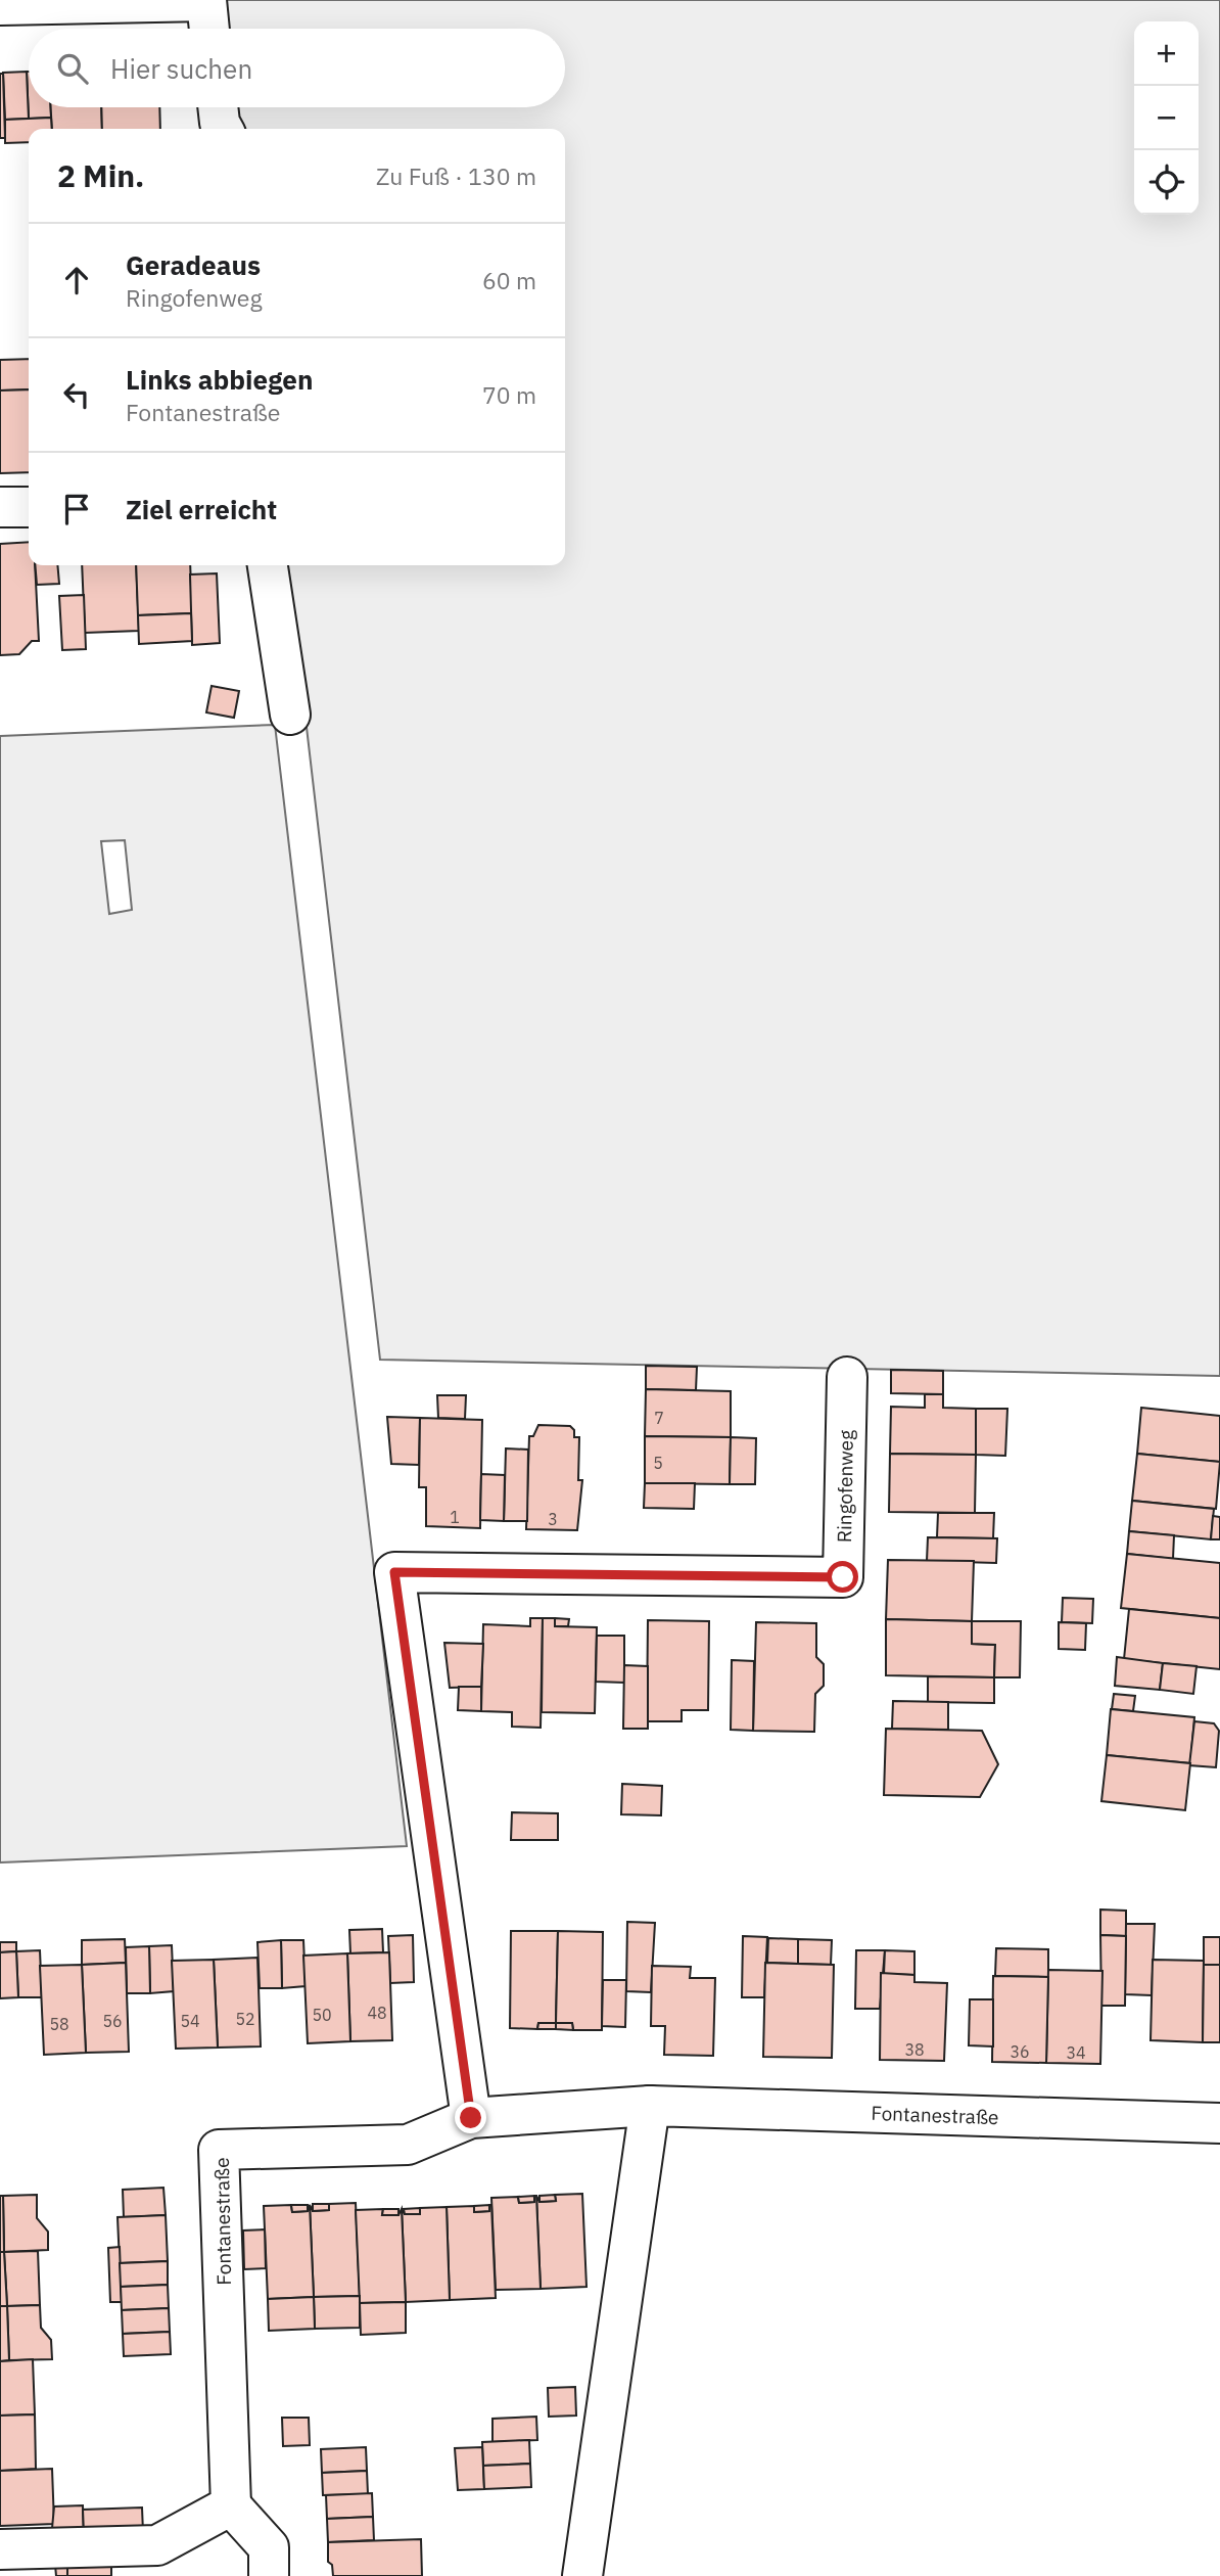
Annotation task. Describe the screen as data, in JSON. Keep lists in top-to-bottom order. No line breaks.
{"streets":{"street":["Ringofenweg","Fontanestraße"]},"crossings":[["Ringofenweg","Fontanestraße"]],"house_numbers":["7","5","1","3","48","50","52","56","54","58","38","36","34"],"page":{"map_buttons":["+","−"],"search":"Hier suchen","heading":["2 Min.","Zu Fuß · 130 m"],"list":[["Geradeaus","Ringofenweg","60 m"],["Links abbiegen","Fontanestraße","70 m"],"Ziel erreicht"]}}
